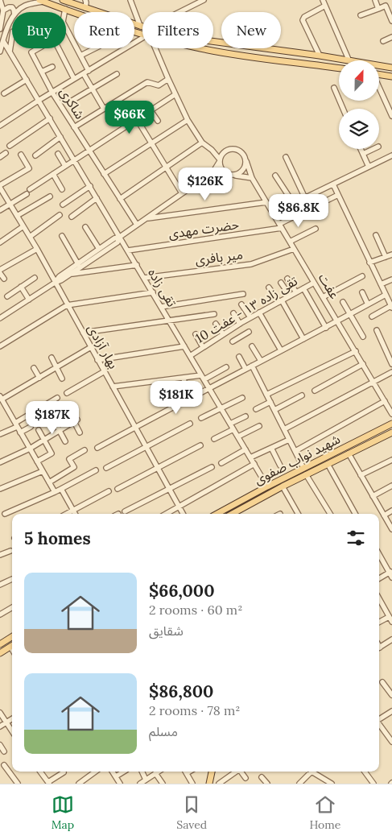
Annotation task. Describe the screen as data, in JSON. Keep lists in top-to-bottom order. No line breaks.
{"streets":{"main road":["شهید نواب صفوی"],"street":["شاکری","حضرت مهدی","میر بافری","عفت","تقی زاده","تقی زاده ۱۳ - عفت 10","بهار آزادی"]},"crossings":[["حضرت مهدی","عفت"],["حضرت مهدی","تقی زاده"],["میر بافری","عفت"],["میر بافری","تقی زاده"],["عفت","تقی زاده ۱۳ - عفت 10"],["تقی زاده","تقی زاده ۱۳ - عفت 10"],["تقی زاده","شهید نواب صفوی"]],"north":"top","page":{"chip":["Buy","Rent","Filters","New"],"price":["$66K","$126K","$86.8K","$181K","$187K"],"heading":"5 homes","list":[{"name":"$66,000","note":"2 rooms · 60 m² · شقایق"},{"name":"$86,800","note":"2 rooms · 78 m² · مسلم"}],"tabs":["Map","Saved","Home"]}}
